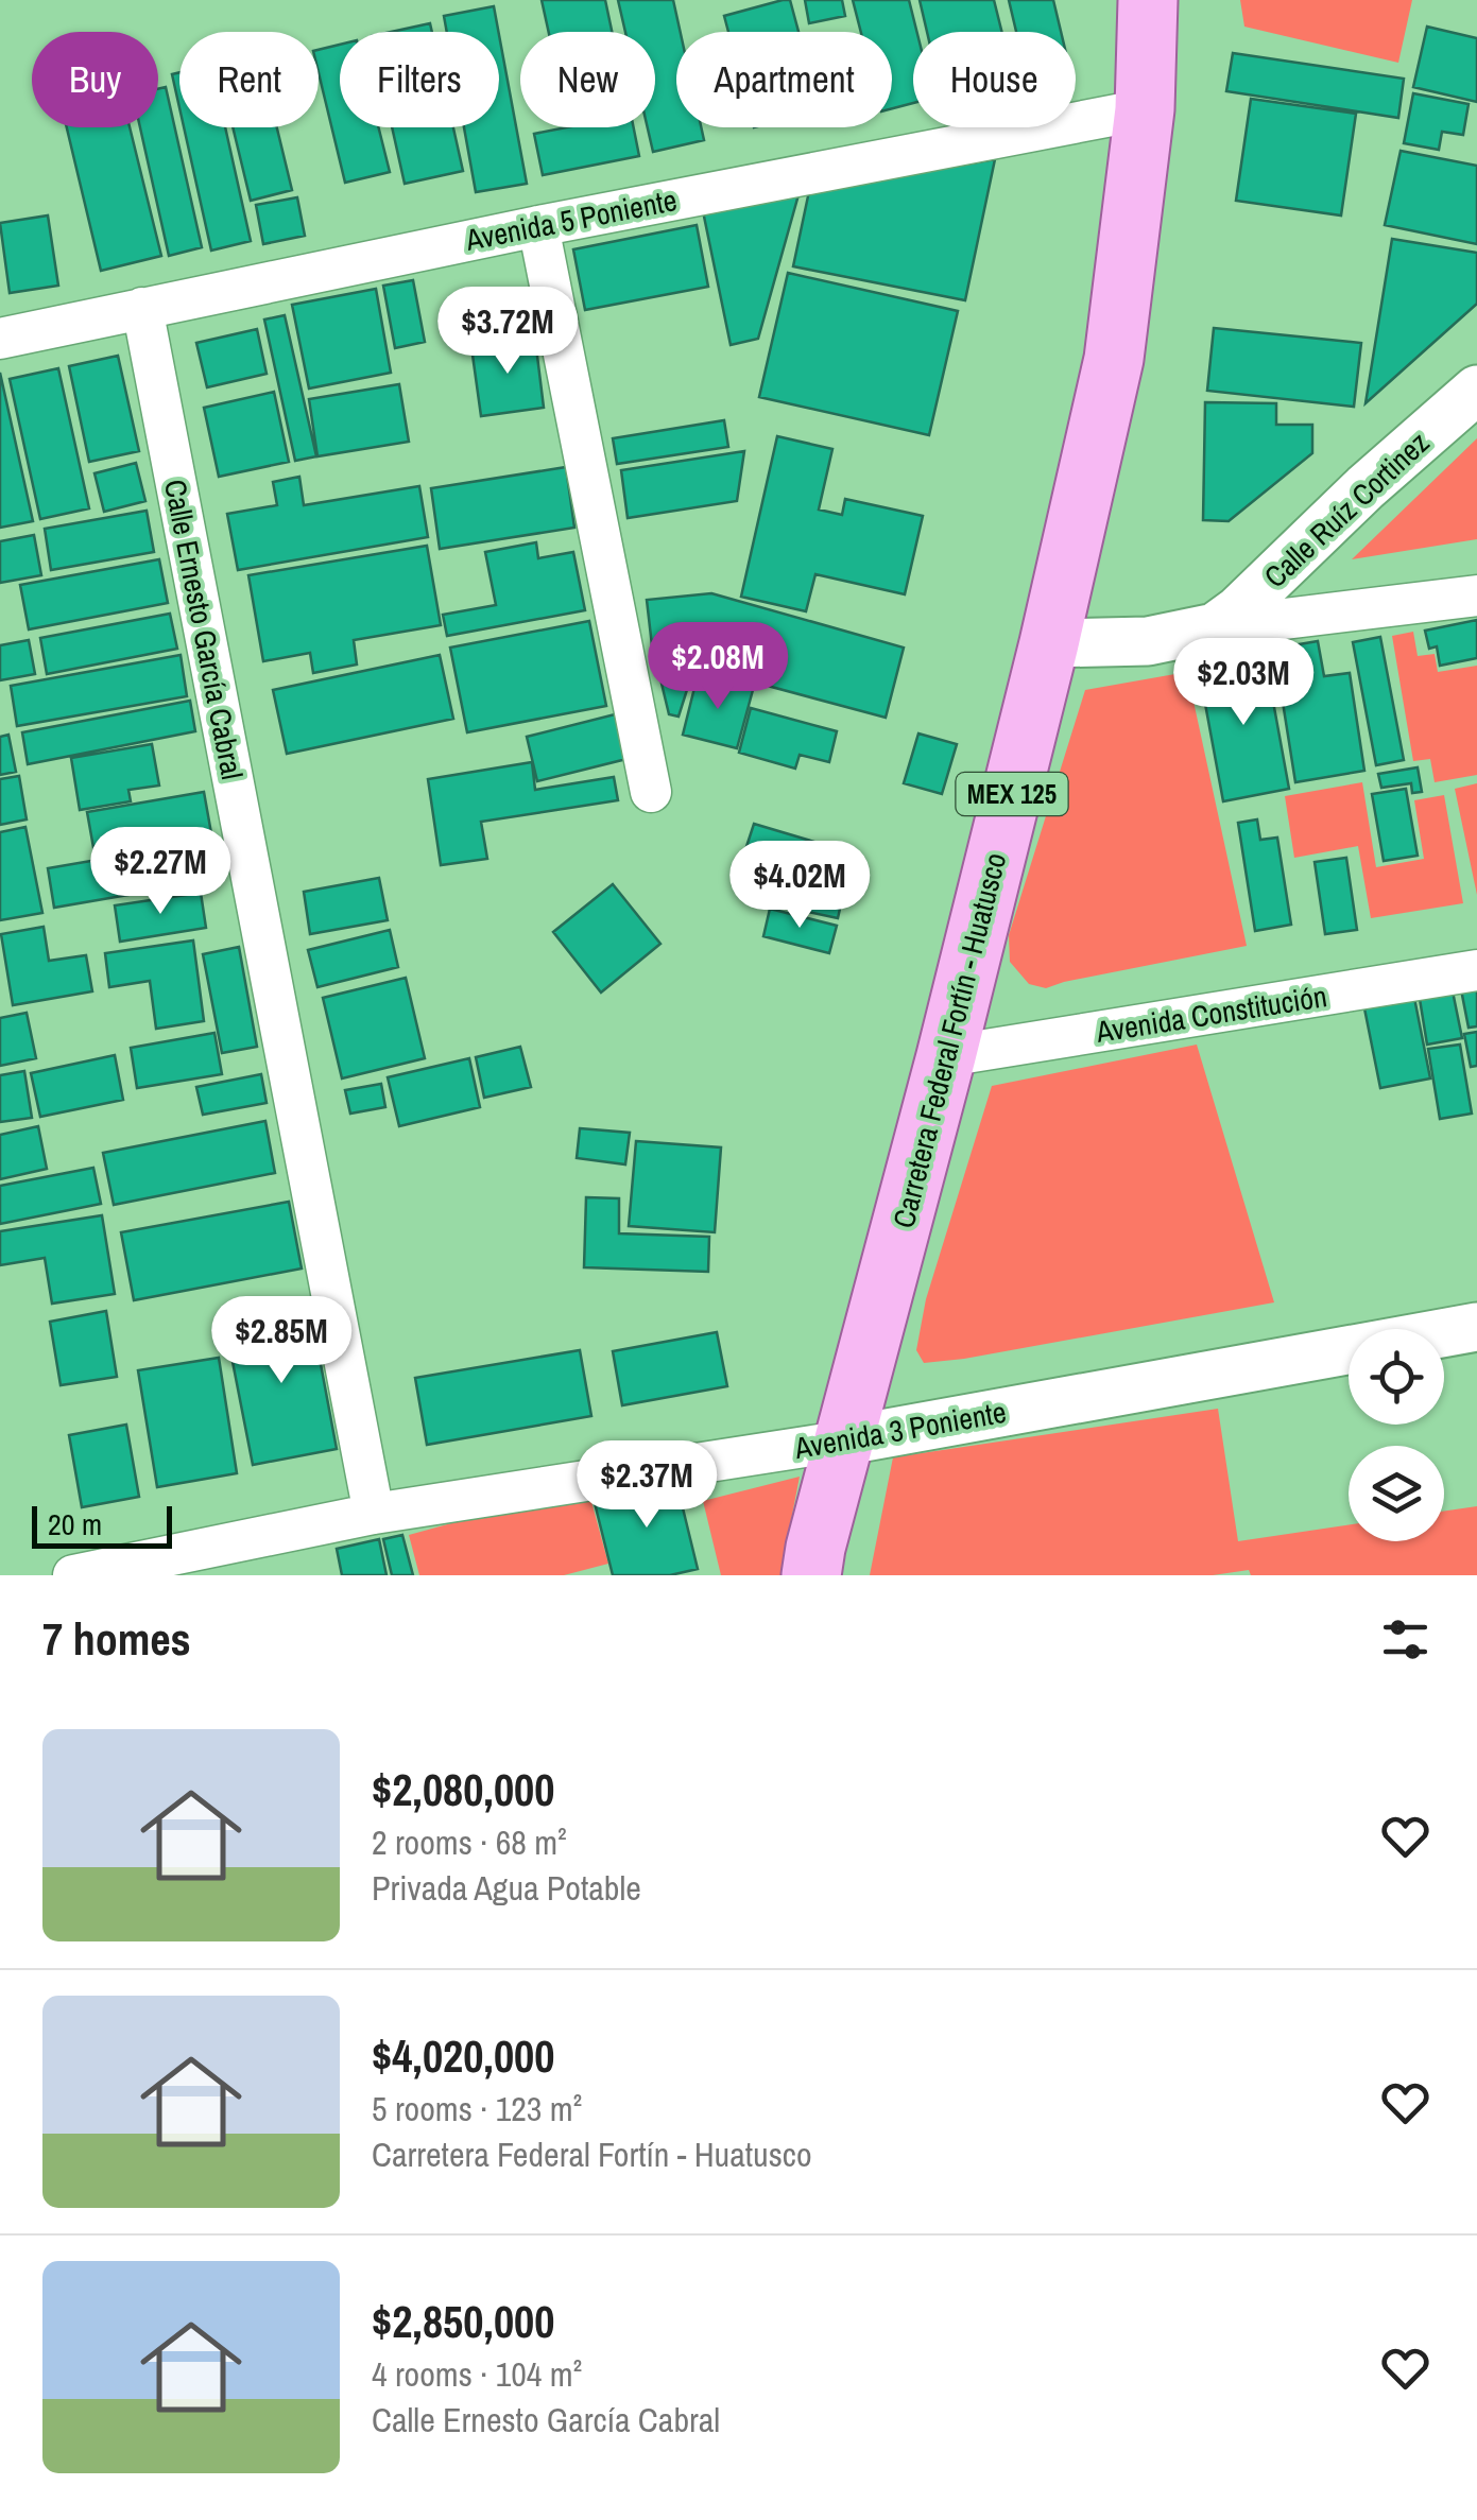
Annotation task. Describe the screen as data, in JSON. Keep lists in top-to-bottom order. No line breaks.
{"streets":{"main road":["MEX 125","Carretera Federal Fortín - Huatusco"],"street":["Avenida 5 Poniente","Calle Ruíz Cortinez","Calle Ernesto García Cabral","Avenida Constitución","Avenida 3 Poniente"]},"crossings":[["Avenida 5 Poniente","Calle Ernesto García Cabral"],["Avenida 5 Poniente","Carretera Federal Fortín - Huatusco"],["Calle Ernesto García Cabral","Avenida 3 Poniente"],["Avenida Constitución","Carretera Federal Fortín - Huatusco"],["Carretera Federal Fortín - Huatusco","Avenida 3 Poniente"]],"scale_bar":"20 m","page":{"chip":["Buy","Rent","Filters","New","Apartment","House"],"price":["$3.72M","$2.08M","$2.03M","$2.27M","$4.02M","$2.85M","$2.37M"],"scale":"20 m","heading":"7 homes","list":[{"name":"$2,080,000","note":"2 rooms · 68 m² · Privada Agua Potable"},{"name":"$4,020,000","note":"5 rooms · 123 m² · Carretera Federal Fortín - Huatusco"},{"name":"$2,850,000","note":"4 rooms · 104 m² · Calle Ernesto García Cabral"}]}}
